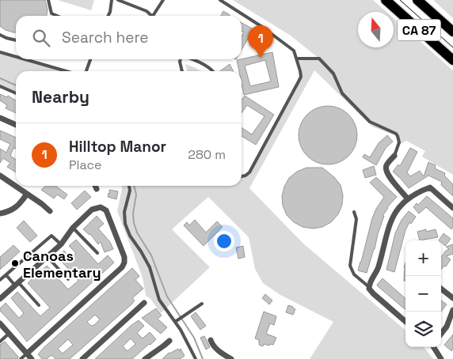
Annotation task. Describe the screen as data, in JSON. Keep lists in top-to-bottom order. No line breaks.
{"streets":{"highway":["CA 87"]},"places":["Canoas Elementary"],"north":"top","page":{"search":"Search here","pins":"1","heading":"Nearby","list":[{"mark":"1","name":"Hilltop Manor","note":"Place","value":"280 m"}],"map_buttons":["+","−"]}}
